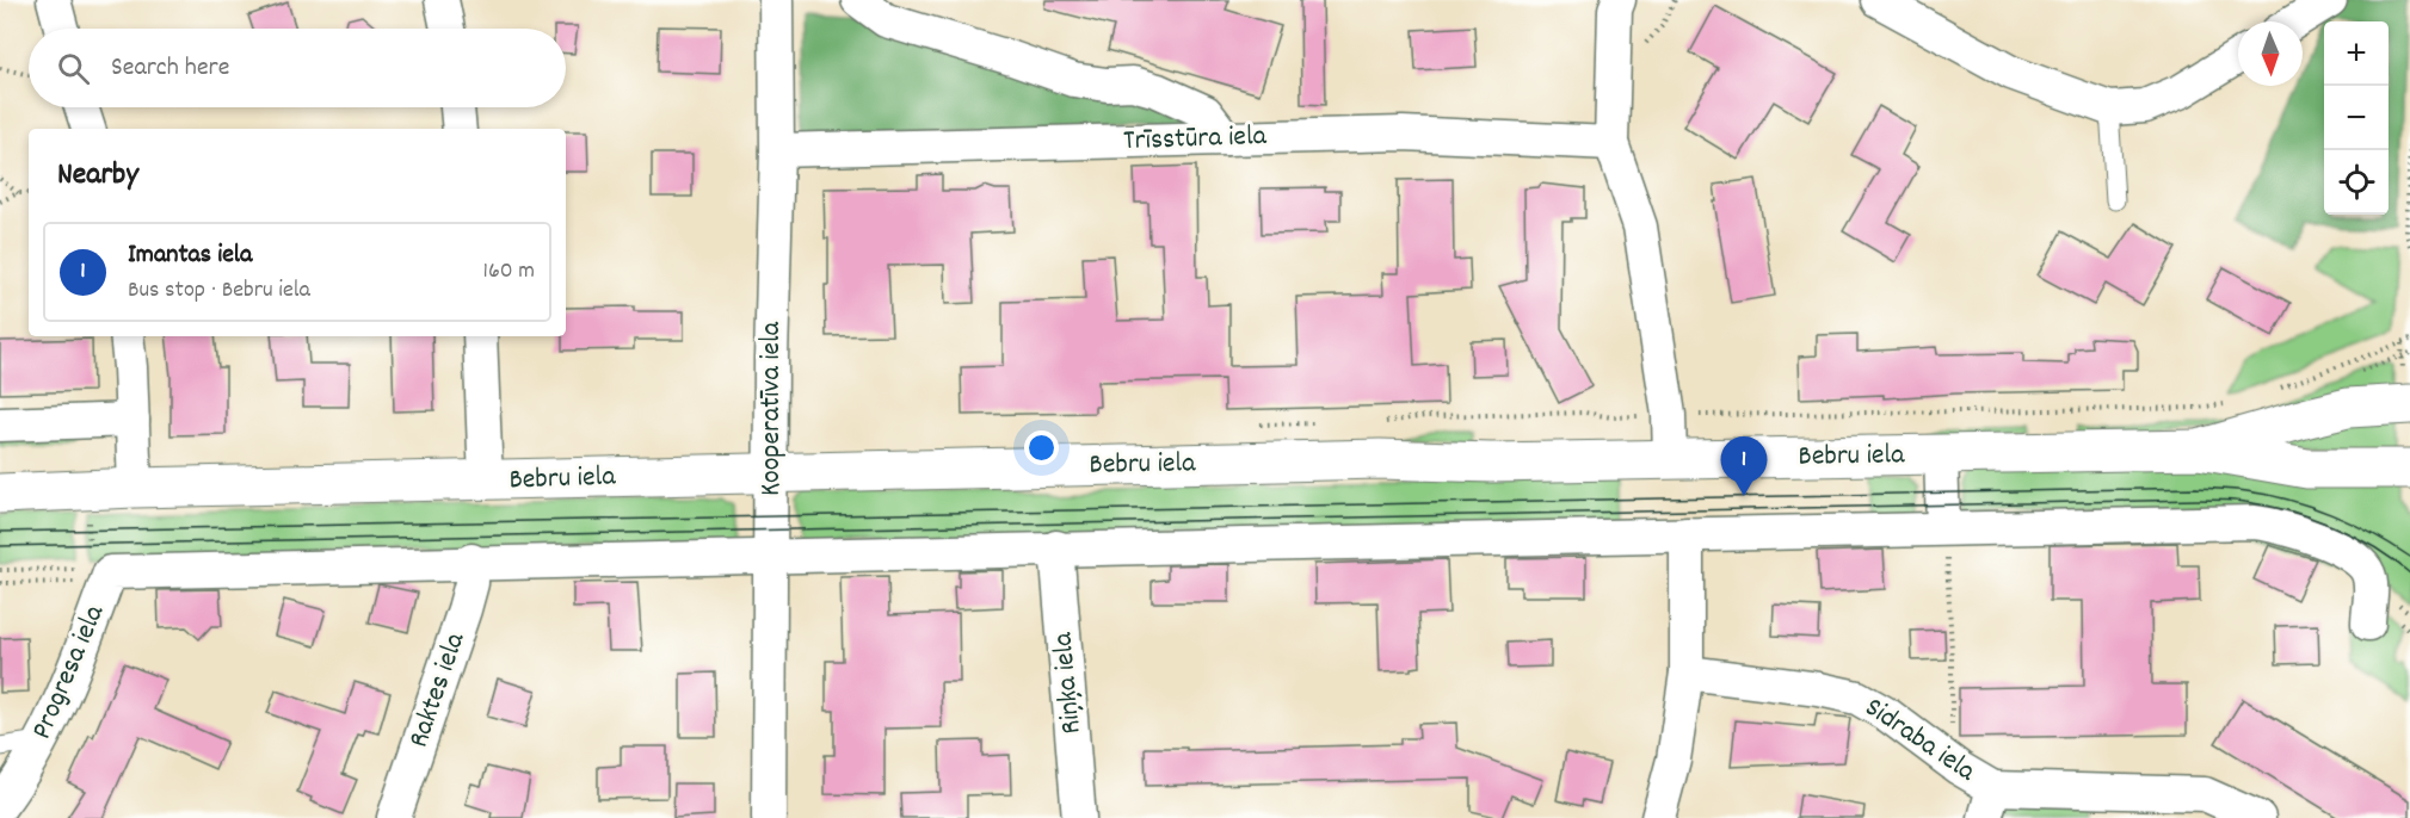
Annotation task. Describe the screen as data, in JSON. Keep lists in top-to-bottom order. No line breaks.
{"streets":{"street":["Trīsstūra iela","Kooperatīva iela","Bebru iela","Progresa iela","Riņķa iela","Raktes iela","Sidraba iela"]},"crossings":[["Trīsstūra iela","Kooperatīva iela"],["Kooperatīva iela","Bebru iela"]],"north":"bottom","page":{"map_buttons":["+","−"],"search":"Search here","heading":"Nearby","list":[{"mark":"1","name":"Imantas iela","note":"Bus stop · Bebru iela","value":"160 m"}],"pins":"1"}}
